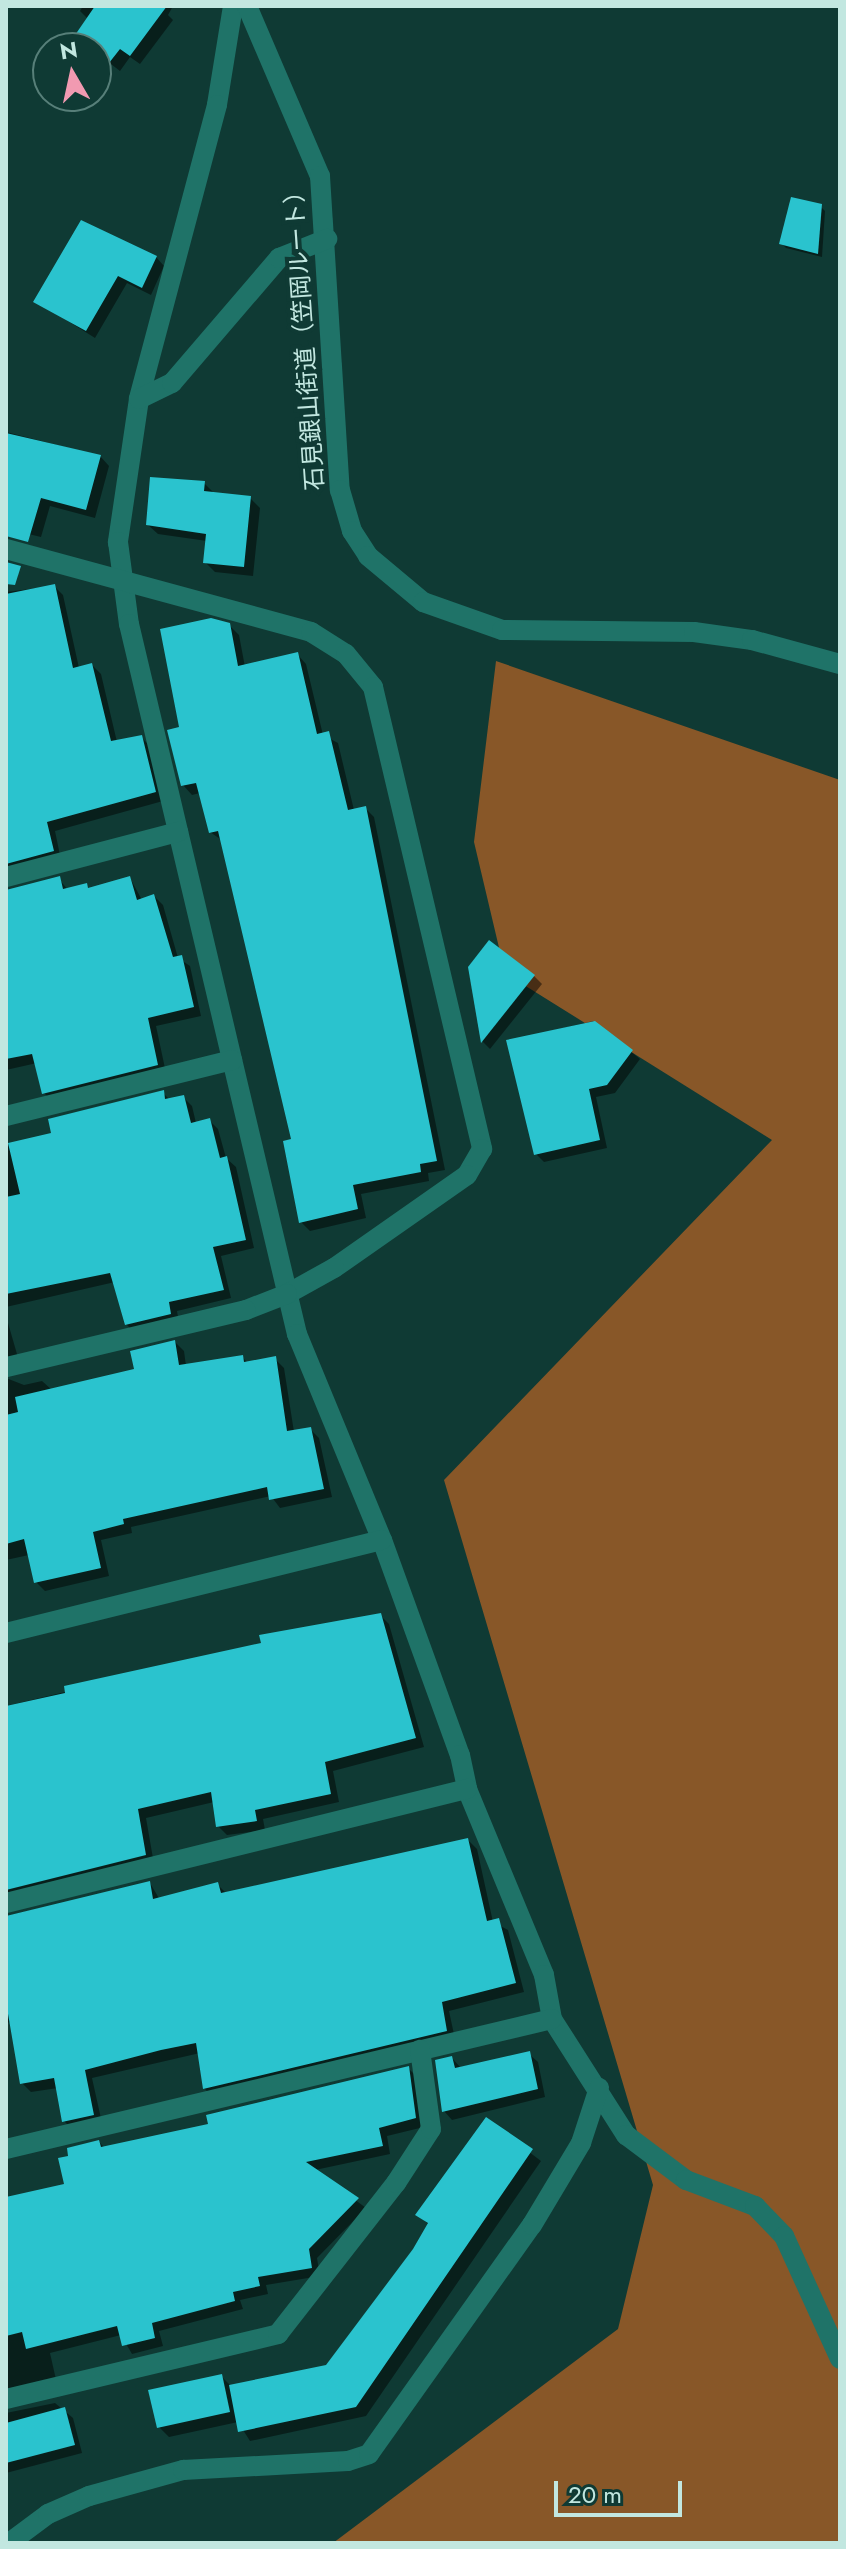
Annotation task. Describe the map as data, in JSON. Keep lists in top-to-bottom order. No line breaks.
{"streets":{"street":["石見銀山街道（笠岡ルート）"]},"scale_bar":"20 m","north":"top"}
